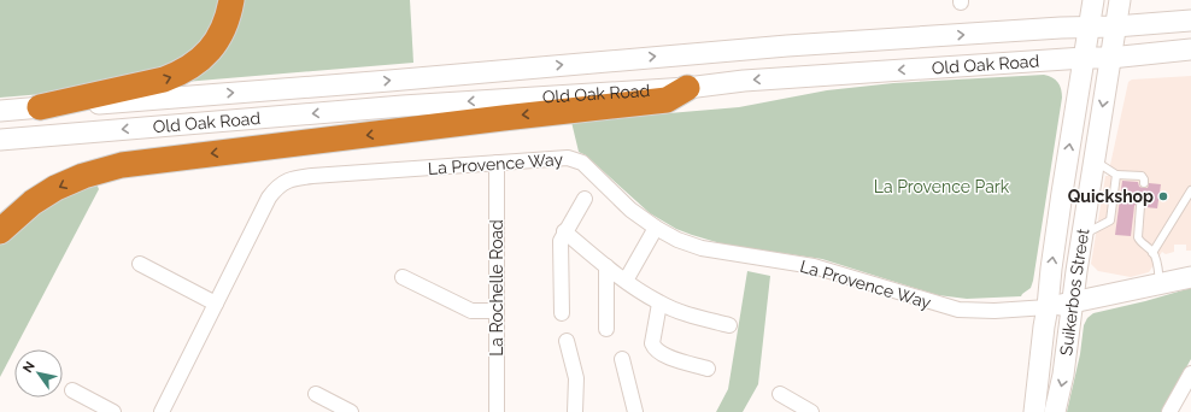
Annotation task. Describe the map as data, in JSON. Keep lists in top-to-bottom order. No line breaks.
{"streets":{"main road":["Old Oak Road","Suikerbos Street"],"street":["La Provence Way","La Rochelle Road"]},"crossings":[["Old Oak Road","Suikerbos Street"],["La Provence Way","La Rochelle Road"],["La Provence Way","Suikerbos Street"]],"parks":["La Provence Park"],"places":["Quickshop"],"north":"top left"}
